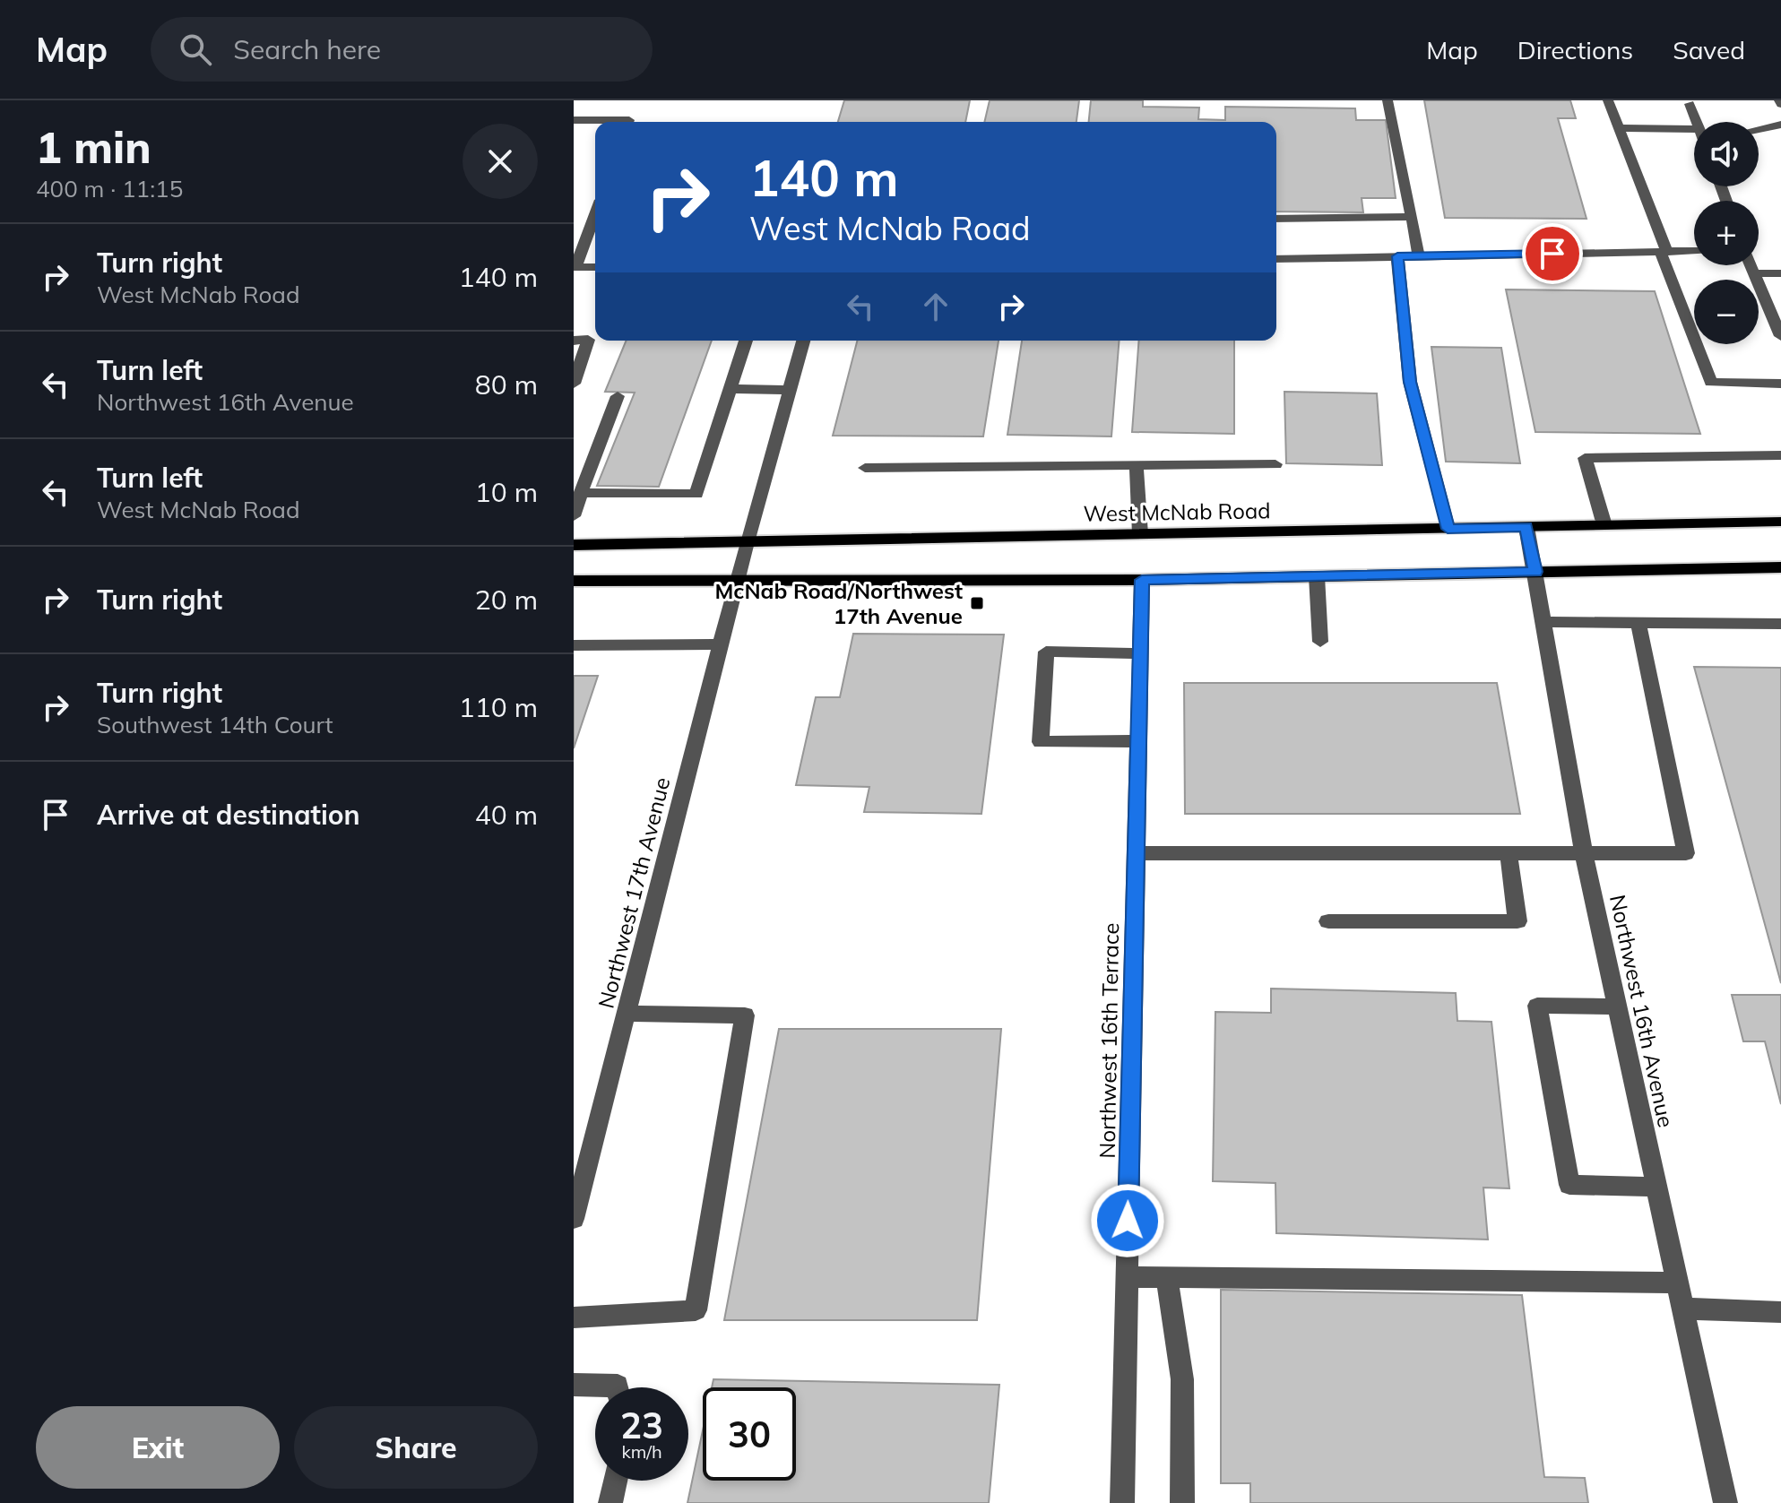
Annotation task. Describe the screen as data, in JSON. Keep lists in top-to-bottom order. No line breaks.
{"streets":{"main road":["West McNab Road"],"street":["Northwest 17th Avenue","Northwest 16th Avenue","Northwest 16th Terrace"]},"crossings":[["West McNab Road","Northwest 17th Avenue"],["West McNab Road","Northwest 16th Avenue"]],"places":{"transit":["McNab Road/Northwest 17th Avenue"]},"page":{"header":"Map","search":"Search here","nav":["Map","Directions","Saved"],"heading":["1 min","400 m · 11:15"],"map_buttons":["+","−"],"turn":["140 m","West McNab Road"],"list":[{"name":"Turn right","note":"West McNab Road","value":"140 m"},{"name":"Turn left","note":"Northwest 16th Avenue","value":"80 m"},{"name":"Turn left","note":"West McNab Road","value":"10 m"},{"name":"Turn right","value":"20 m"},{"name":"Turn right","note":"Southwest 14th Court","value":"110 m"},{"name":"Arrive at destination","value":"40 m"}],"speed":"23 km/h","limit":"30","buttons":["Exit","Share"]}}
